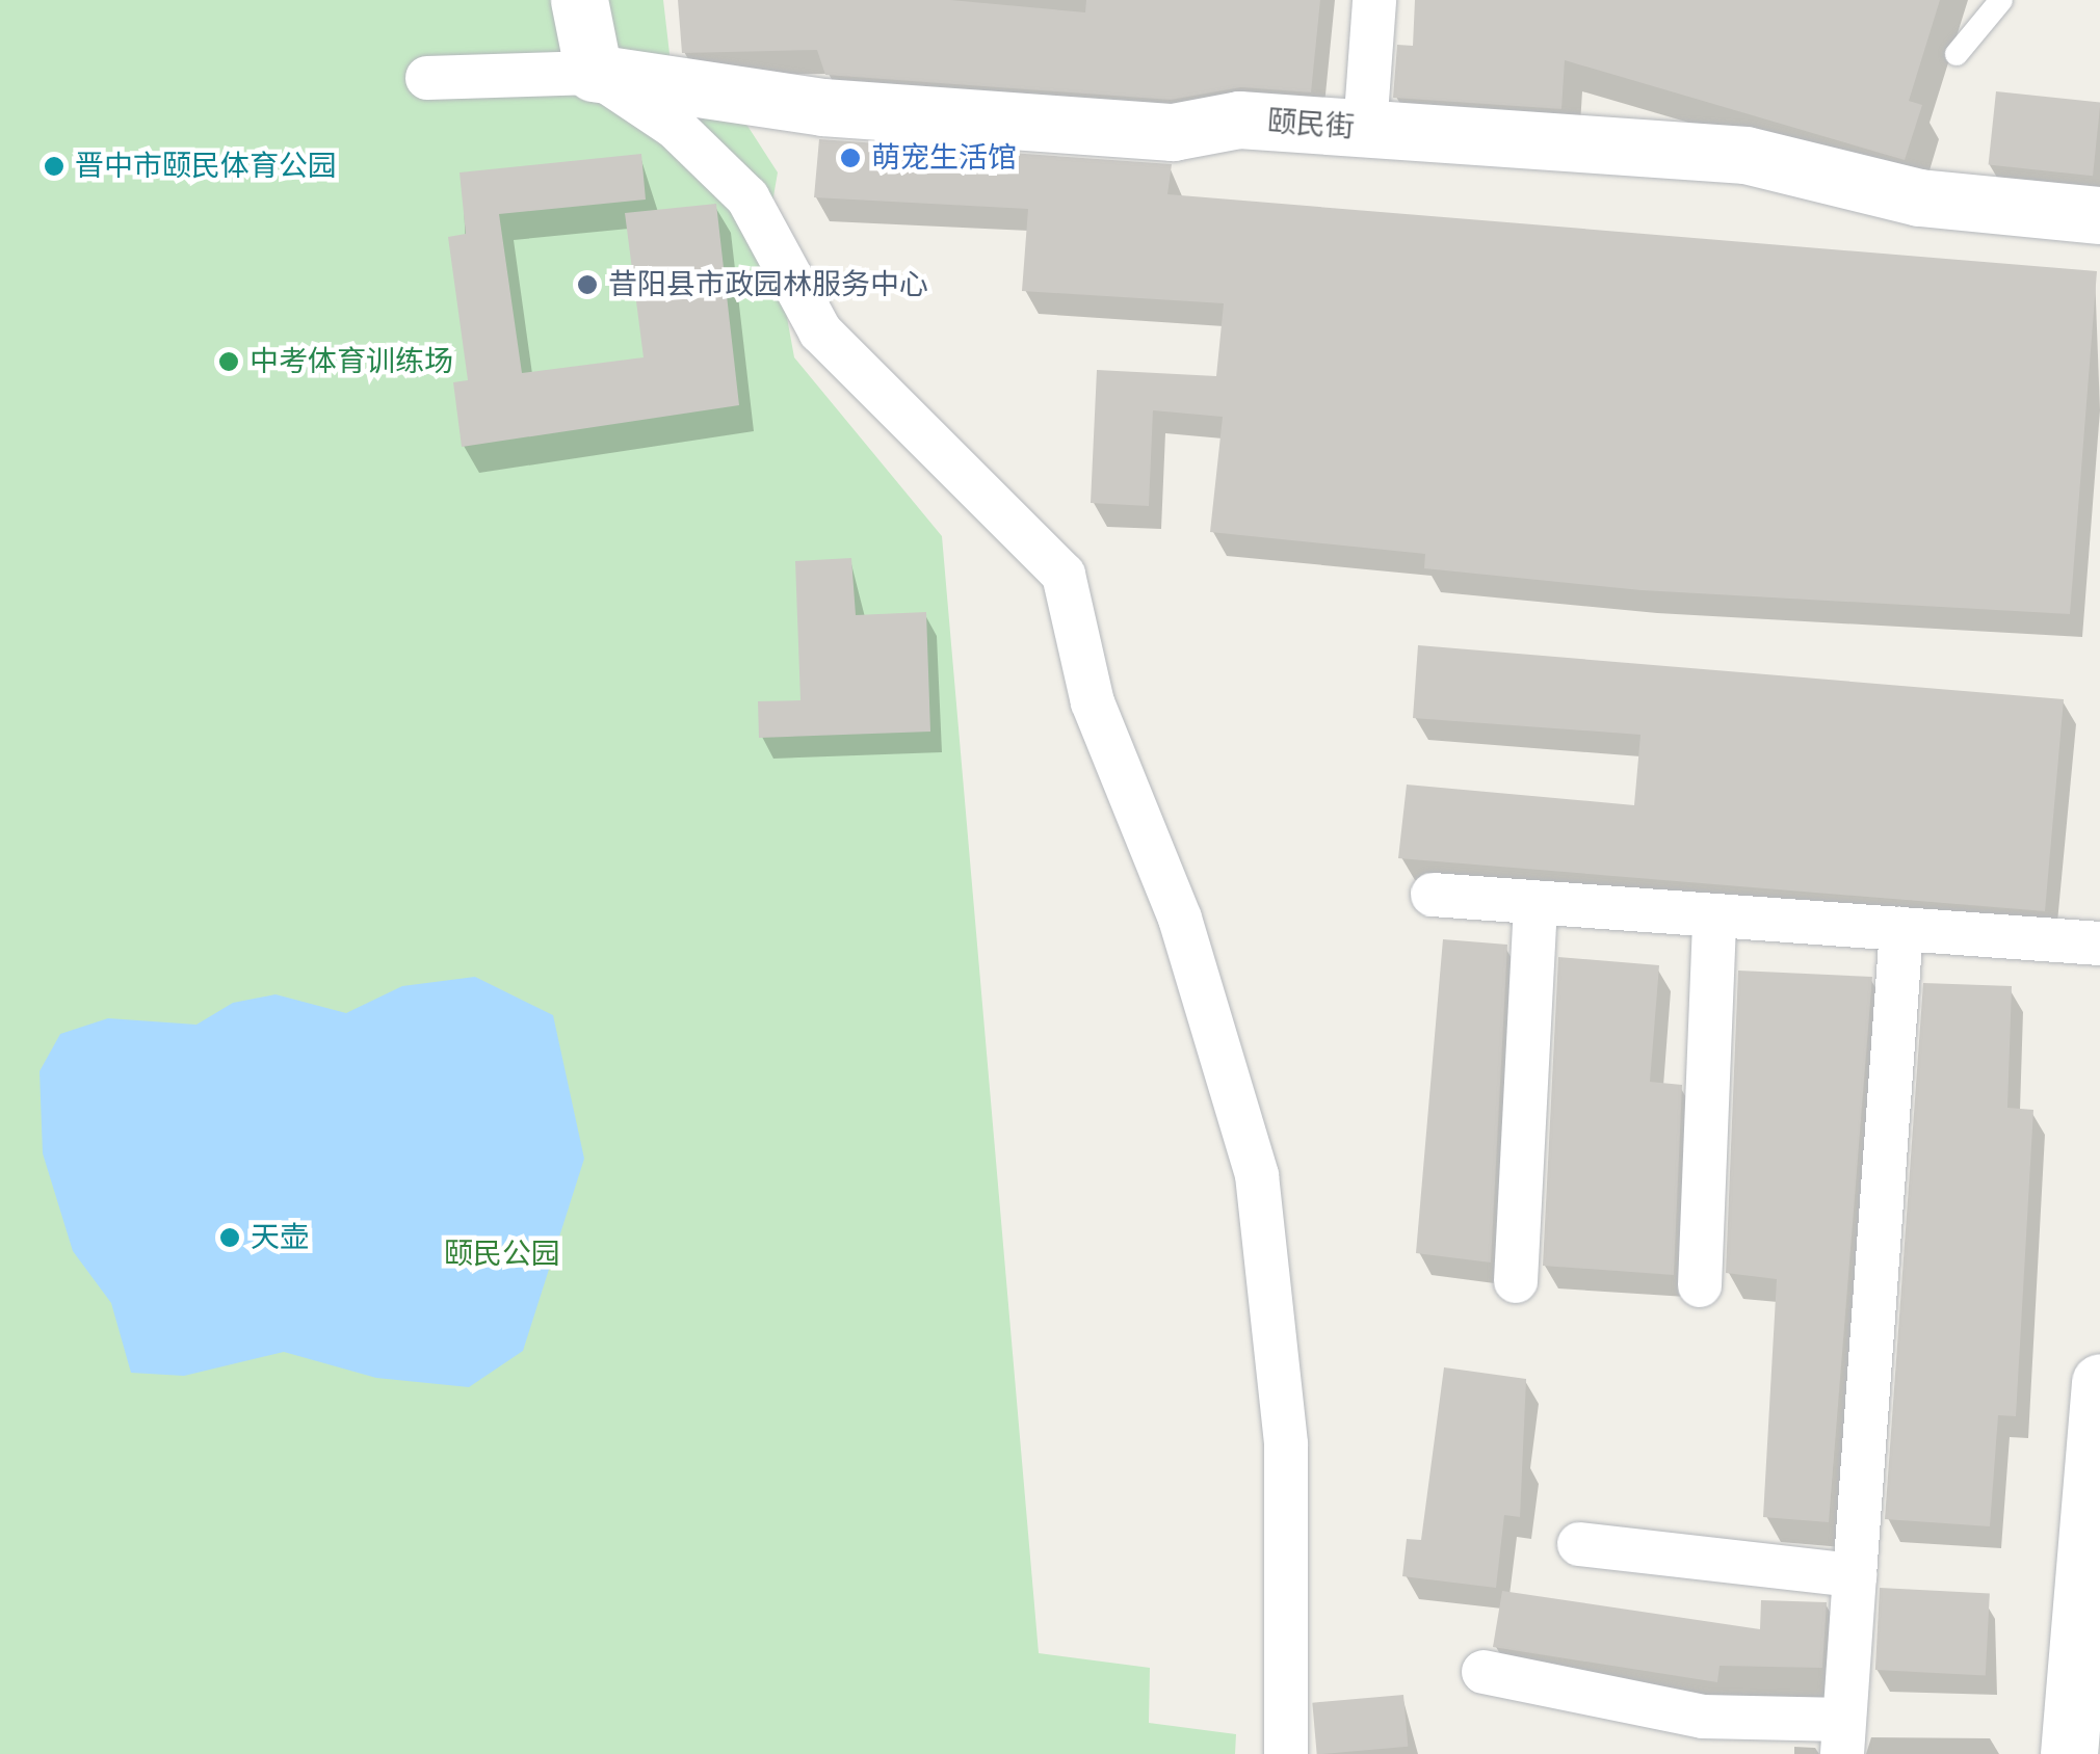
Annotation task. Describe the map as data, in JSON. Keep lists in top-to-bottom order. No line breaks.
{"streets":{"street":["颐民街"]},"parks":["颐民公园"],"places":["萌宠生活馆","晋中市颐民体育公园","昔阳县市政园林服务中心","中考体育训练场","天壶"]}
